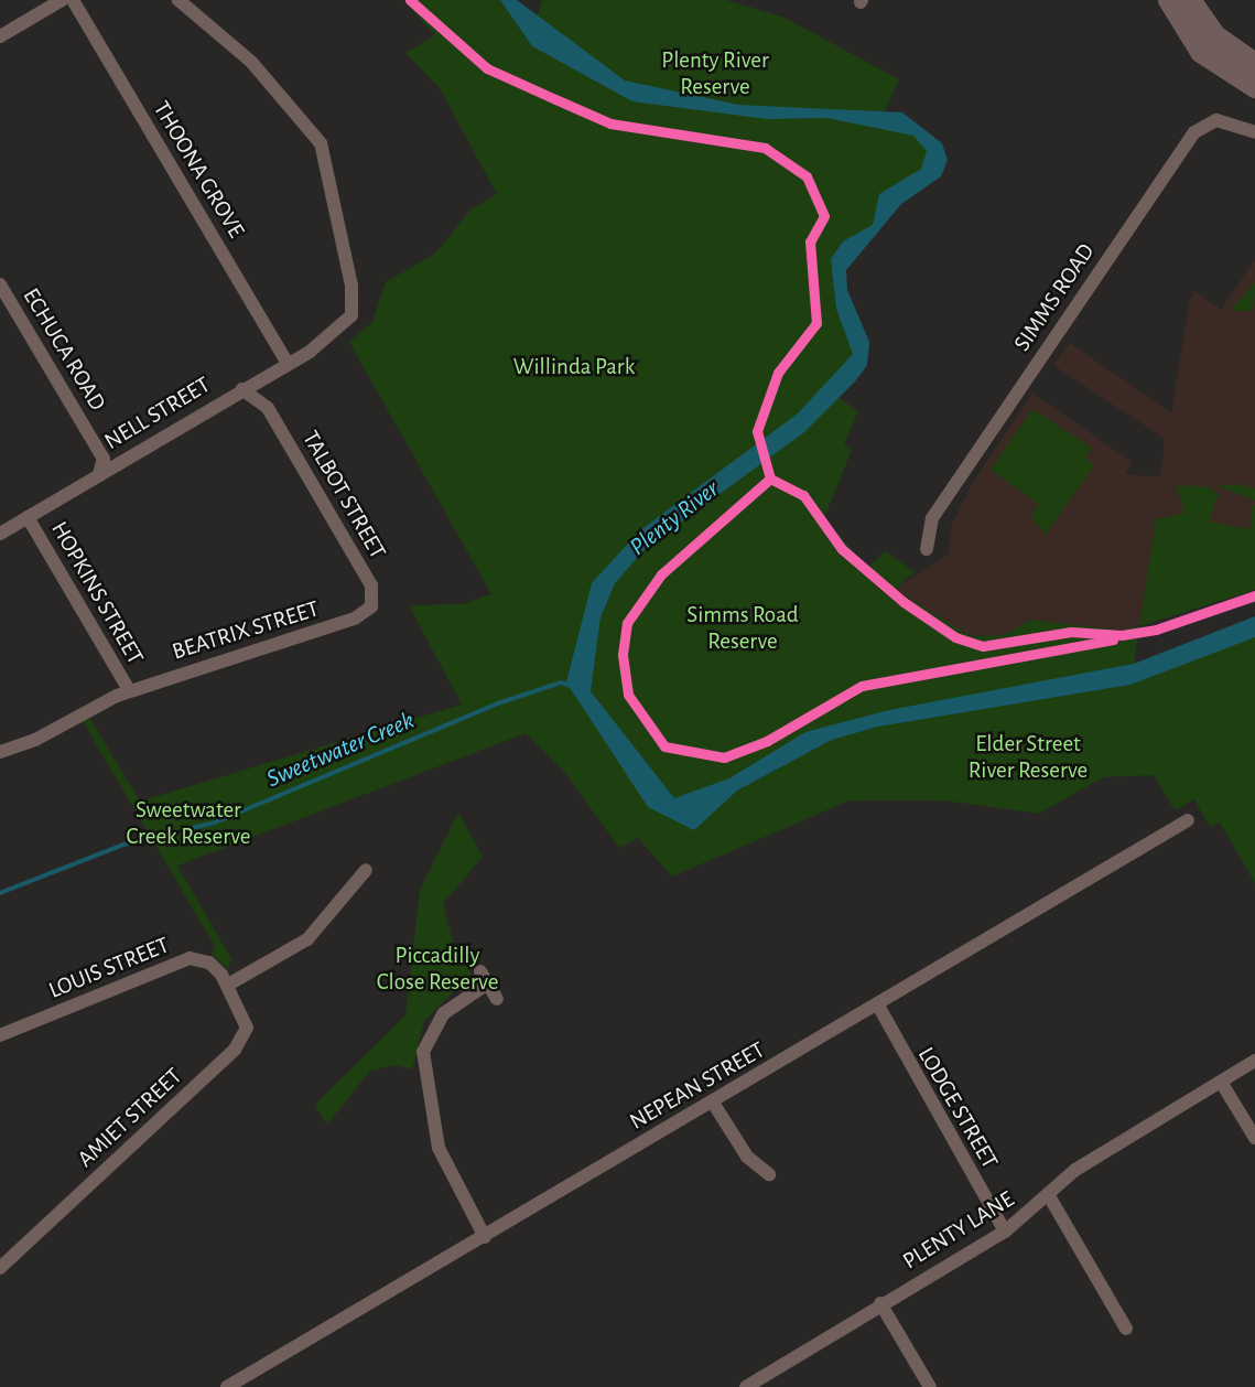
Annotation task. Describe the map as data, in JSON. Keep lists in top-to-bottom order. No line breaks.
{"streets":{"street":["THOONA GROVE","SIMMS ROAD","ECHUCA ROAD","NELL STREET","TALBOT STREET","HOPKINS STREET","BEATRIX STREET","LOUIS STREET","NEPEAN STREET","LODGE STREET","AMIET STREET","PLENTY LANE"]},"crossings":[["THOONA GROVE","NELL STREET"],["ECHUCA ROAD","NELL STREET"],["NELL STREET","TALBOT STREET"],["NELL STREET","HOPKINS STREET"],["TALBOT STREET","BEATRIX STREET"],["HOPKINS STREET","BEATRIX STREET"],["LOUIS STREET","AMIET STREET"],["NEPEAN STREET","LODGE STREET"],["LODGE STREET","PLENTY LANE"]],"water":["Plenty River","Sweetwater Creek"],"parks":["Plenty River Reserve","Willinda Park","Simms Road Reserve","Elder Street River Reserve","Sweetwater Creek Reserve","Piccadilly Close Reserve"]}
